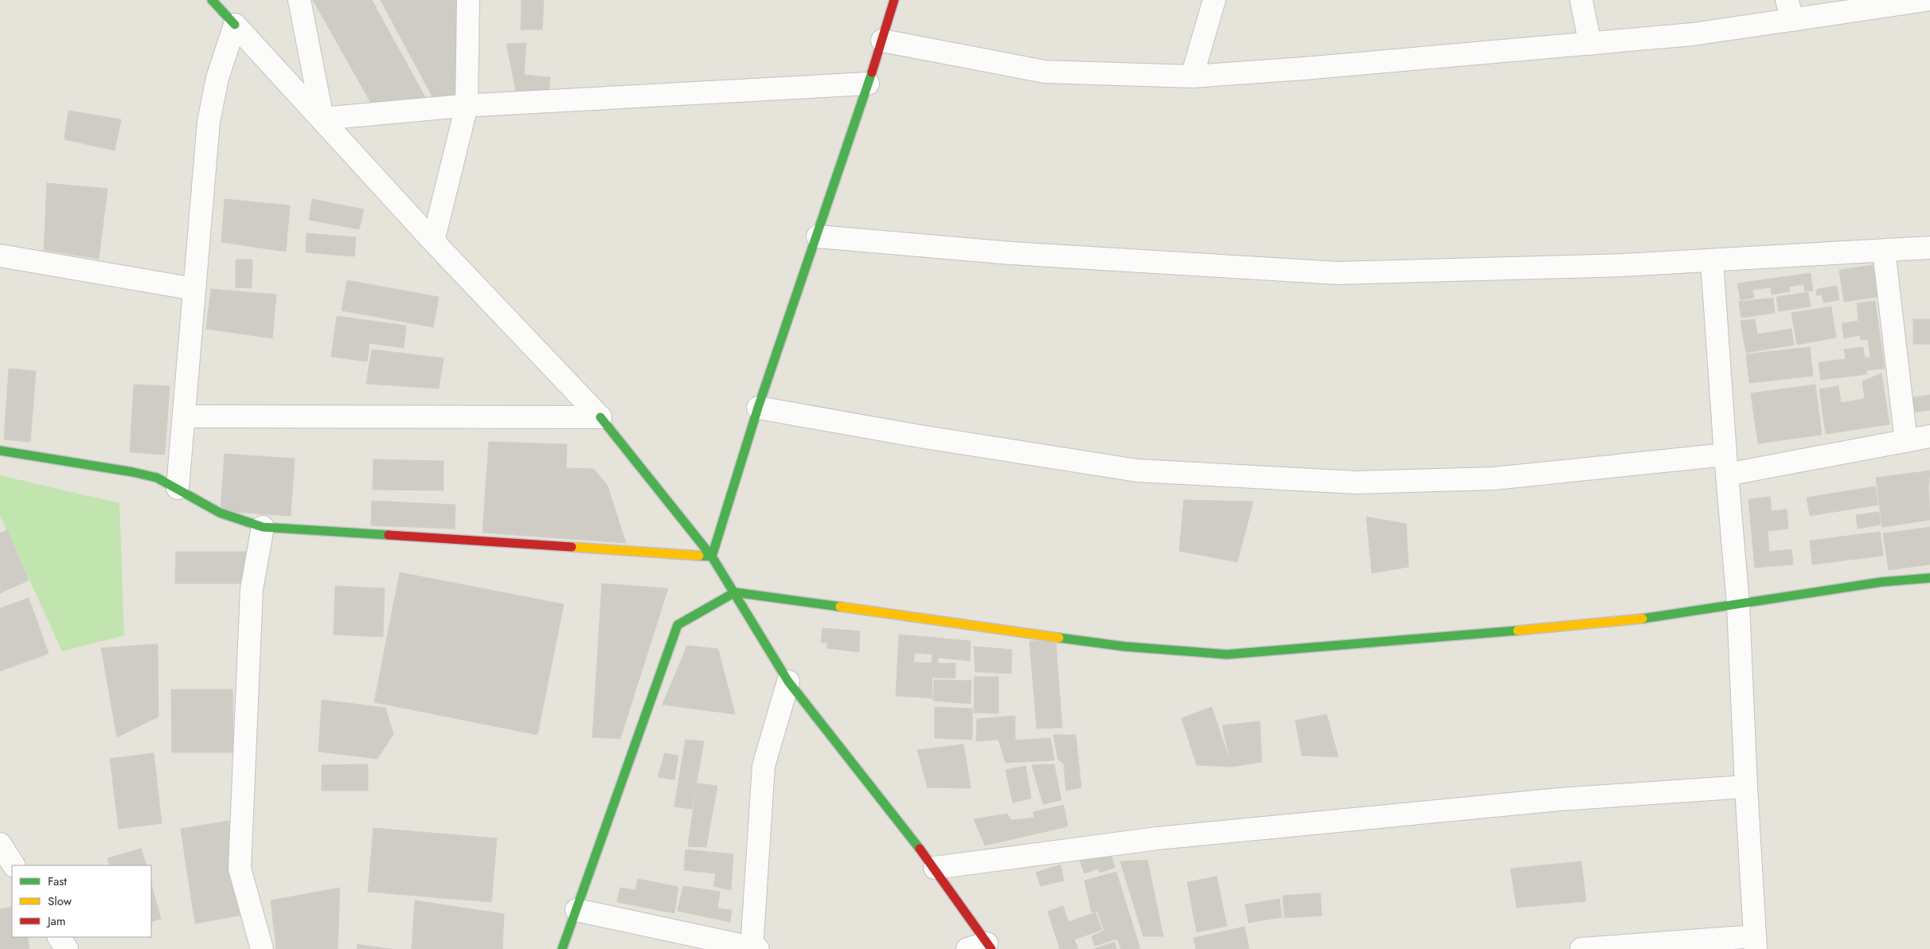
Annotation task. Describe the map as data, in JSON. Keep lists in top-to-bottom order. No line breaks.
{"legend":["Fast","Slow","Jam"]}
